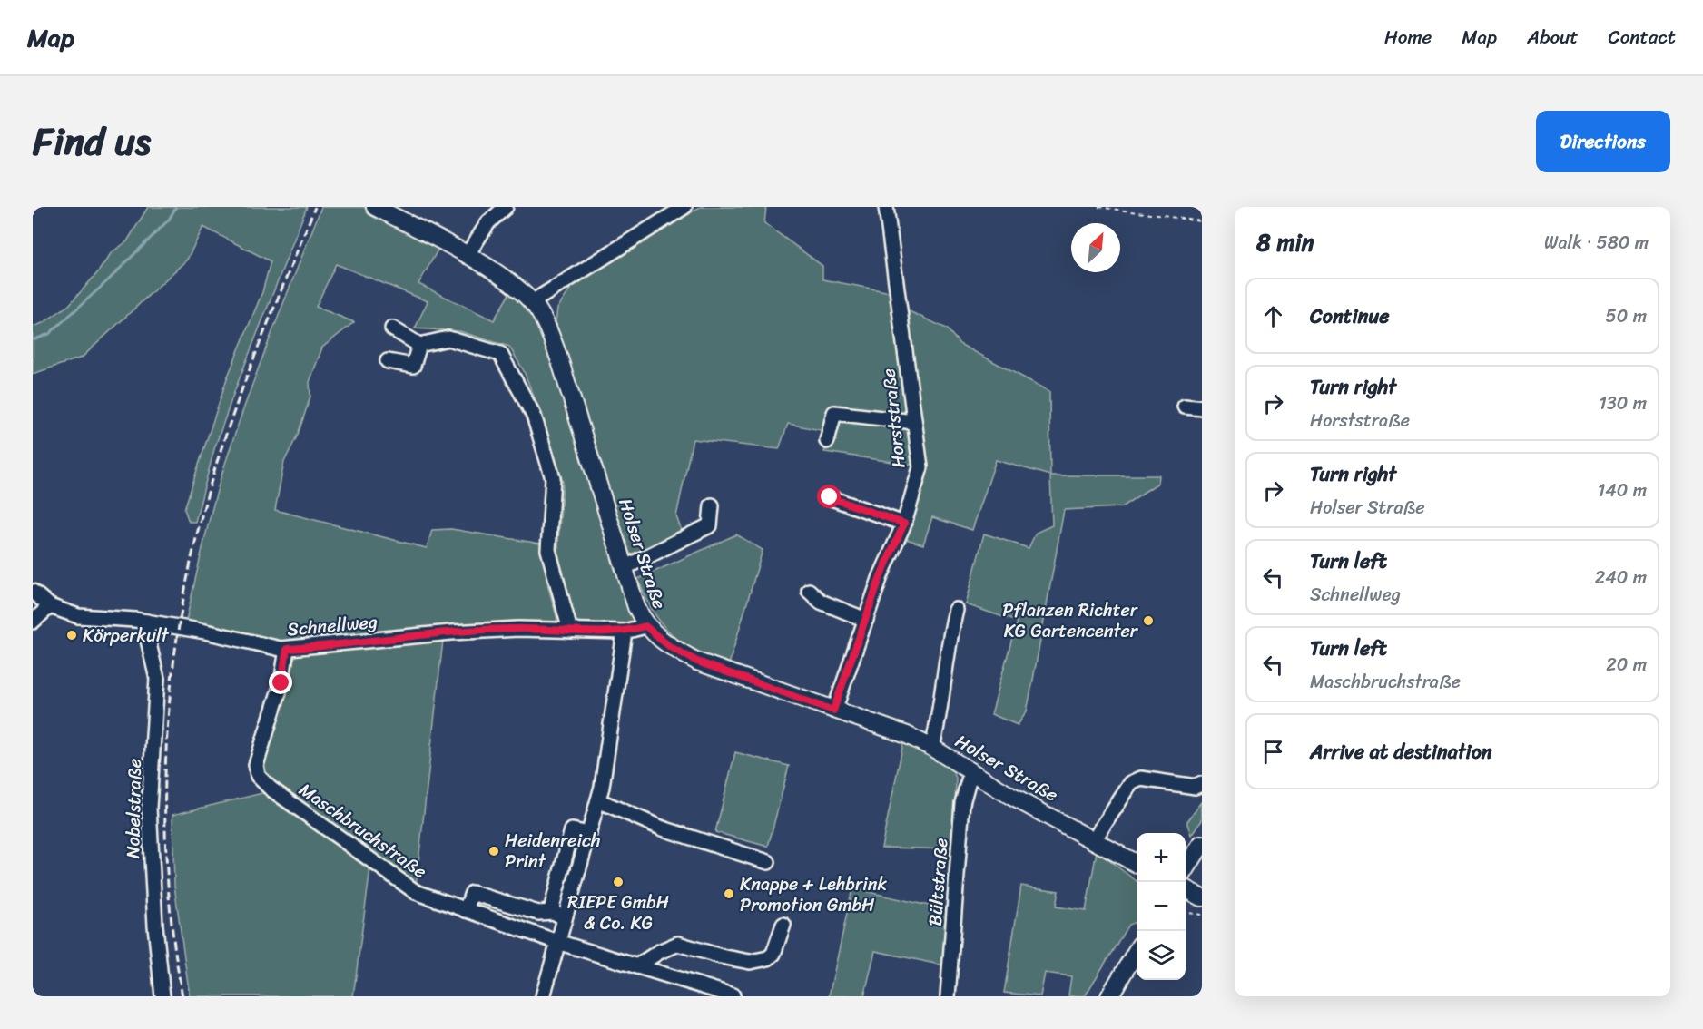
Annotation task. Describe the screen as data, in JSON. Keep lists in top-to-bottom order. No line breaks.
{"streets":{"main road":["Holser Straße"],"street":["Horststraße","Schnellweg","Nobelstraße","Maschbruchstraße","Bültstraße"]},"crossings":[["Horststraße","Holser Straße"],["Holser Straße","Schnellweg"],["Holser Straße","Bültstraße"],["Schnellweg","Nobelstraße"],["Schnellweg","Maschbruchstraße"]],"places":["Pflanzen Richter KG Gartencenter","Körperkult","Heidenreich Print","RIEPE GmbH & Co. KG","Knappe + Lehbrink Promotion GmbH"],"north":"top right","page":{"header":"Map","nav":["Home","Map","About","Contact"],"title":"Find us","buttons":"Directions","heading":["8 min","Walk · 580 m"],"list":[["Continue","50 m"],["Turn right","Horststraße","130 m"],["Turn right","Holser Straße","140 m"],["Turn left","Schnellweg","240 m"],["Turn left","Maschbruchstraße","20 m"],"Arrive at destination"],"map_buttons":["+","−"]}}
